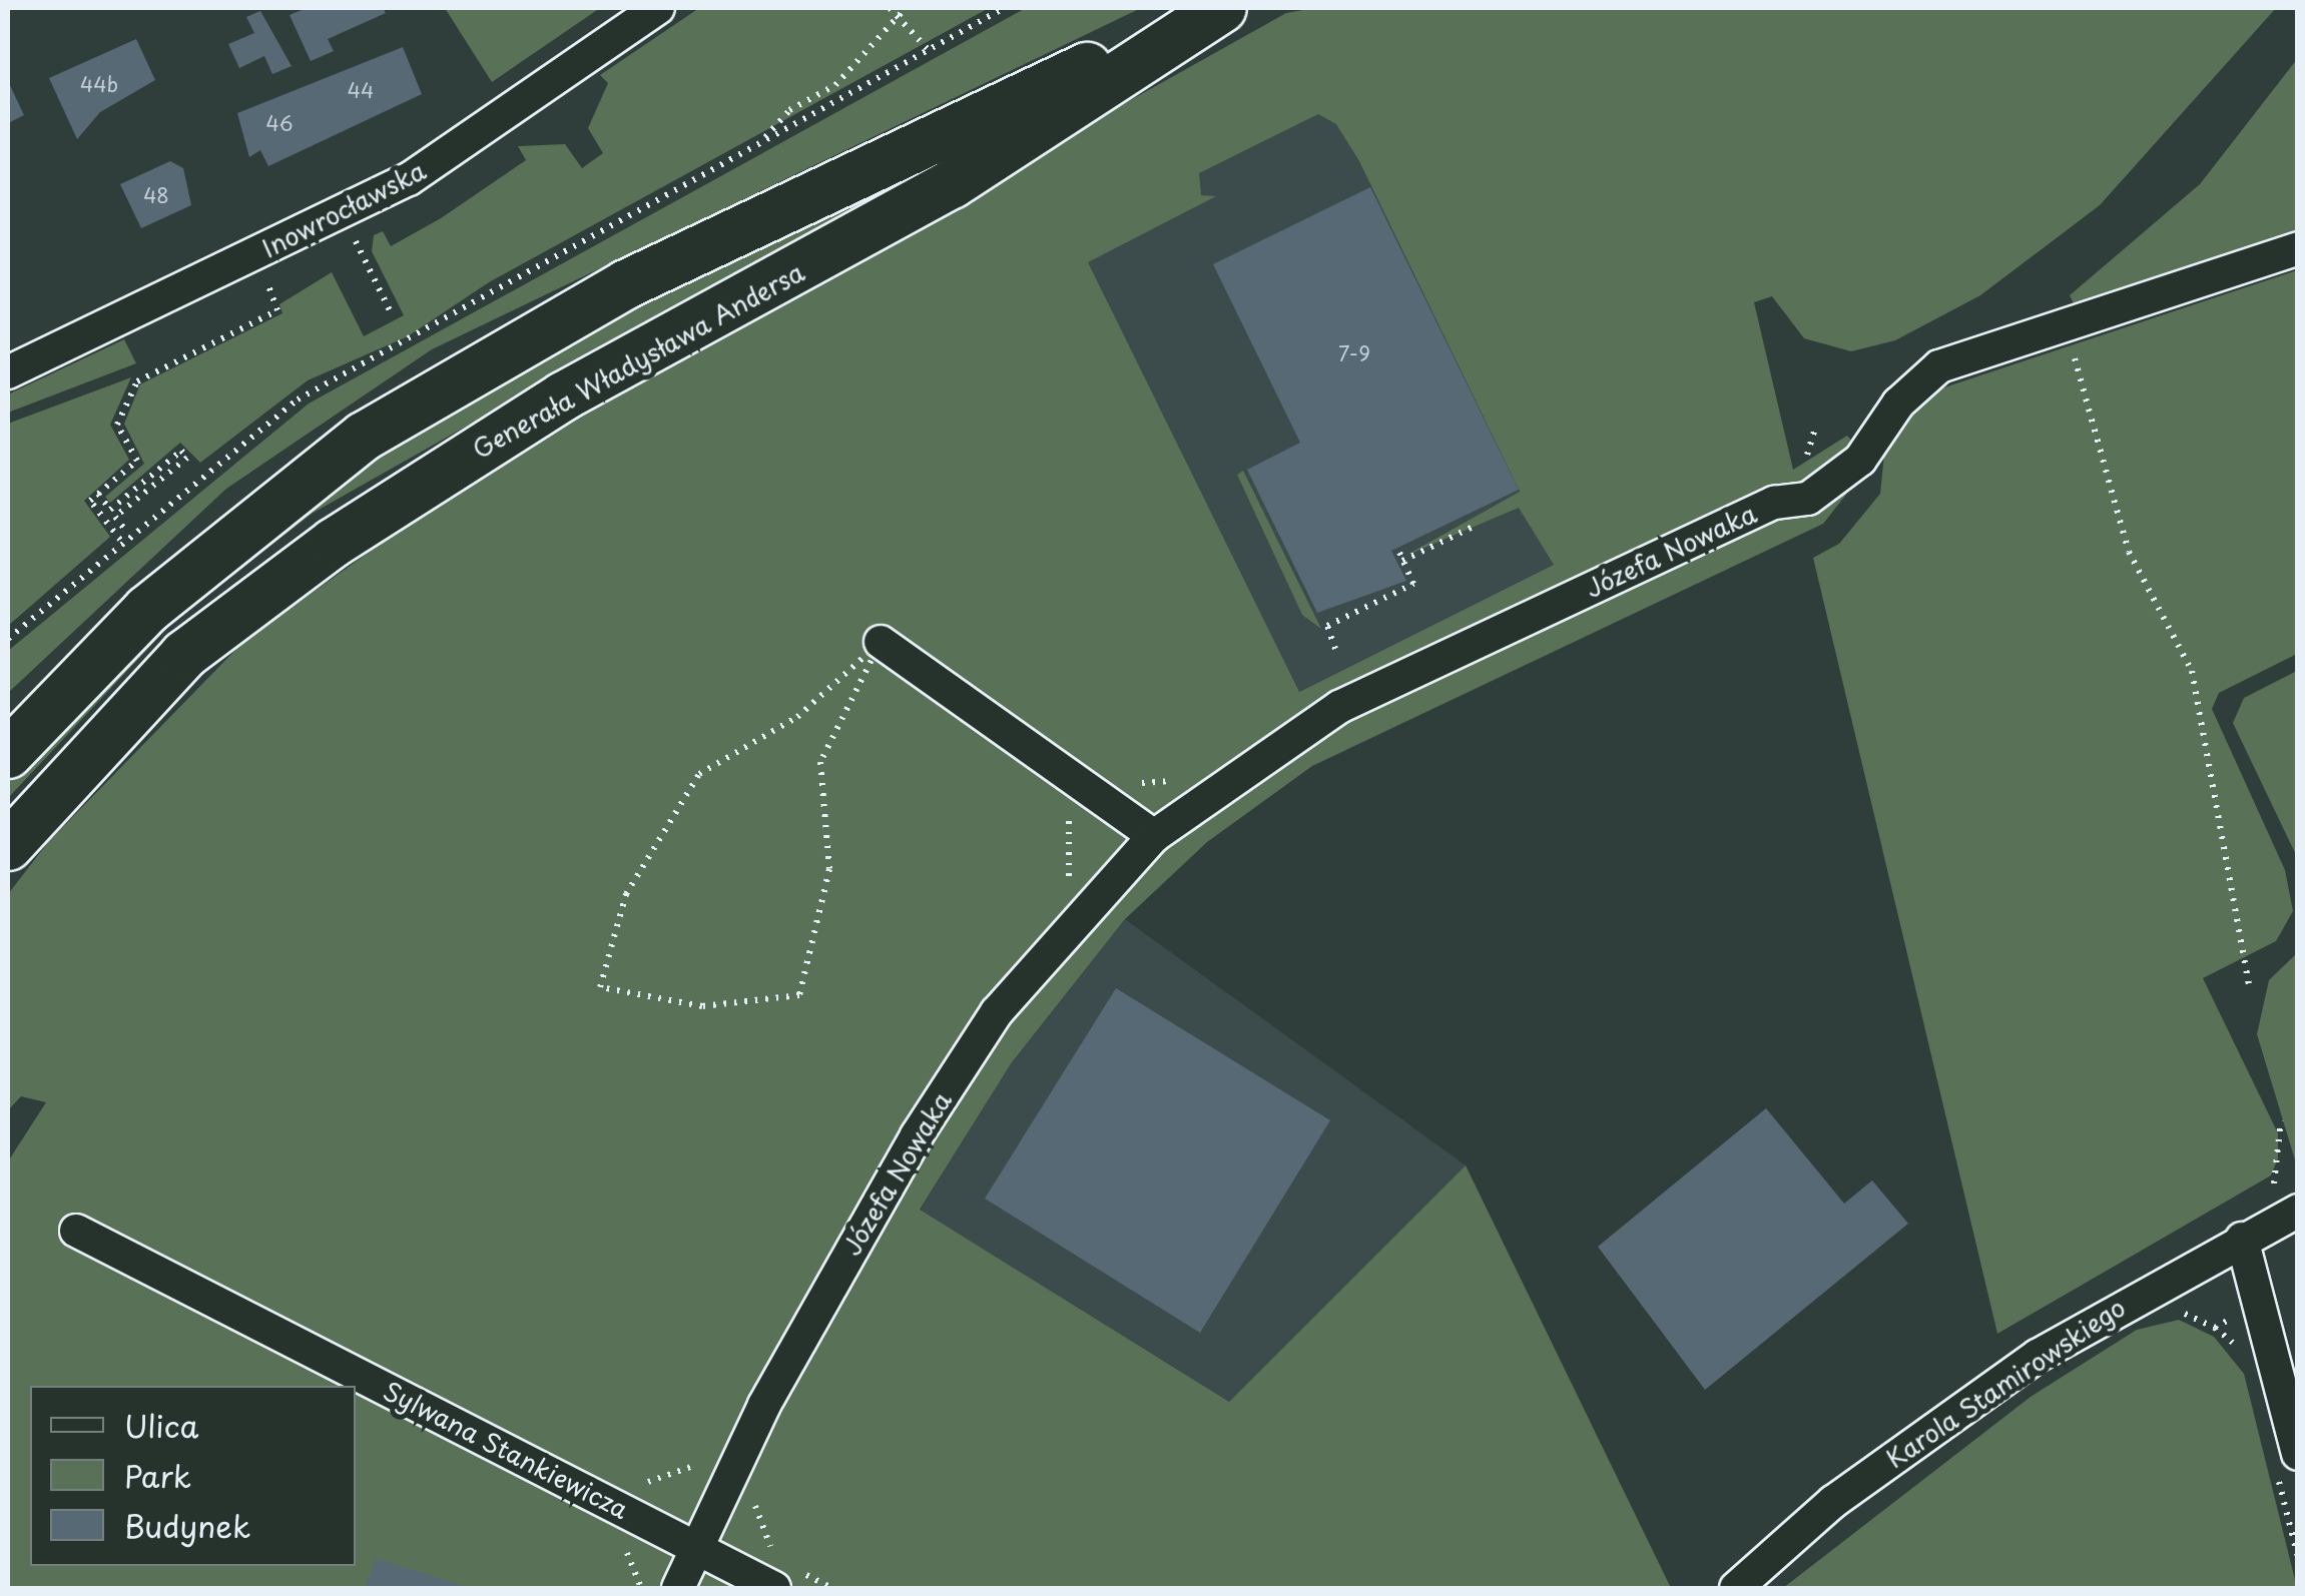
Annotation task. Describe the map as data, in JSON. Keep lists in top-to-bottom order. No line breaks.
{"streets":{"main road":["Generała Władysława Andersa"],"street":["Inowrocławska","Józefa Nowaka","Karola Stamirowskiego","Sylwana Stankiewicza"]},"crossings":[["Józefa Nowaka","Sylwana Stankiewicza"]],"house_numbers":["44b","44","46","48","7-9"],"legend":["Ulica","Park","Budynek"]}
